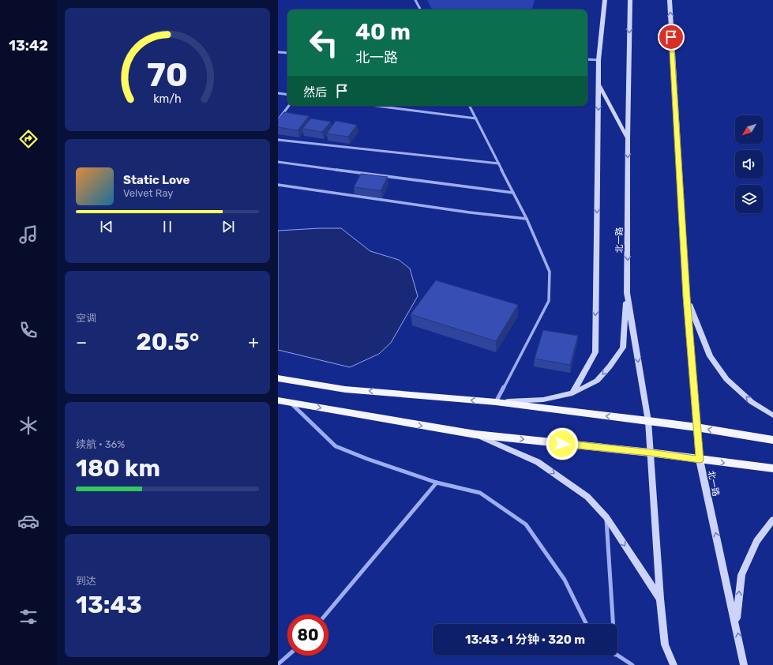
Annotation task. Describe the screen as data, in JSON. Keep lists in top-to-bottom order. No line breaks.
{"streets":{"main road":["北一路"]},"north":"bottom left","page":{"tabs":"13:42","turn":["40 m","北一路"],"then":"然后","song":["Static Love","Velvet Ray"],"tile":["空调",["续航 · 36%","180 km"],["到达","13:43"]],"heat":["−","20.5°","+"],"limit":"80","trip":"13:43 · 1 分钟 · 320 m","gauge":["70","km/h"]}}
